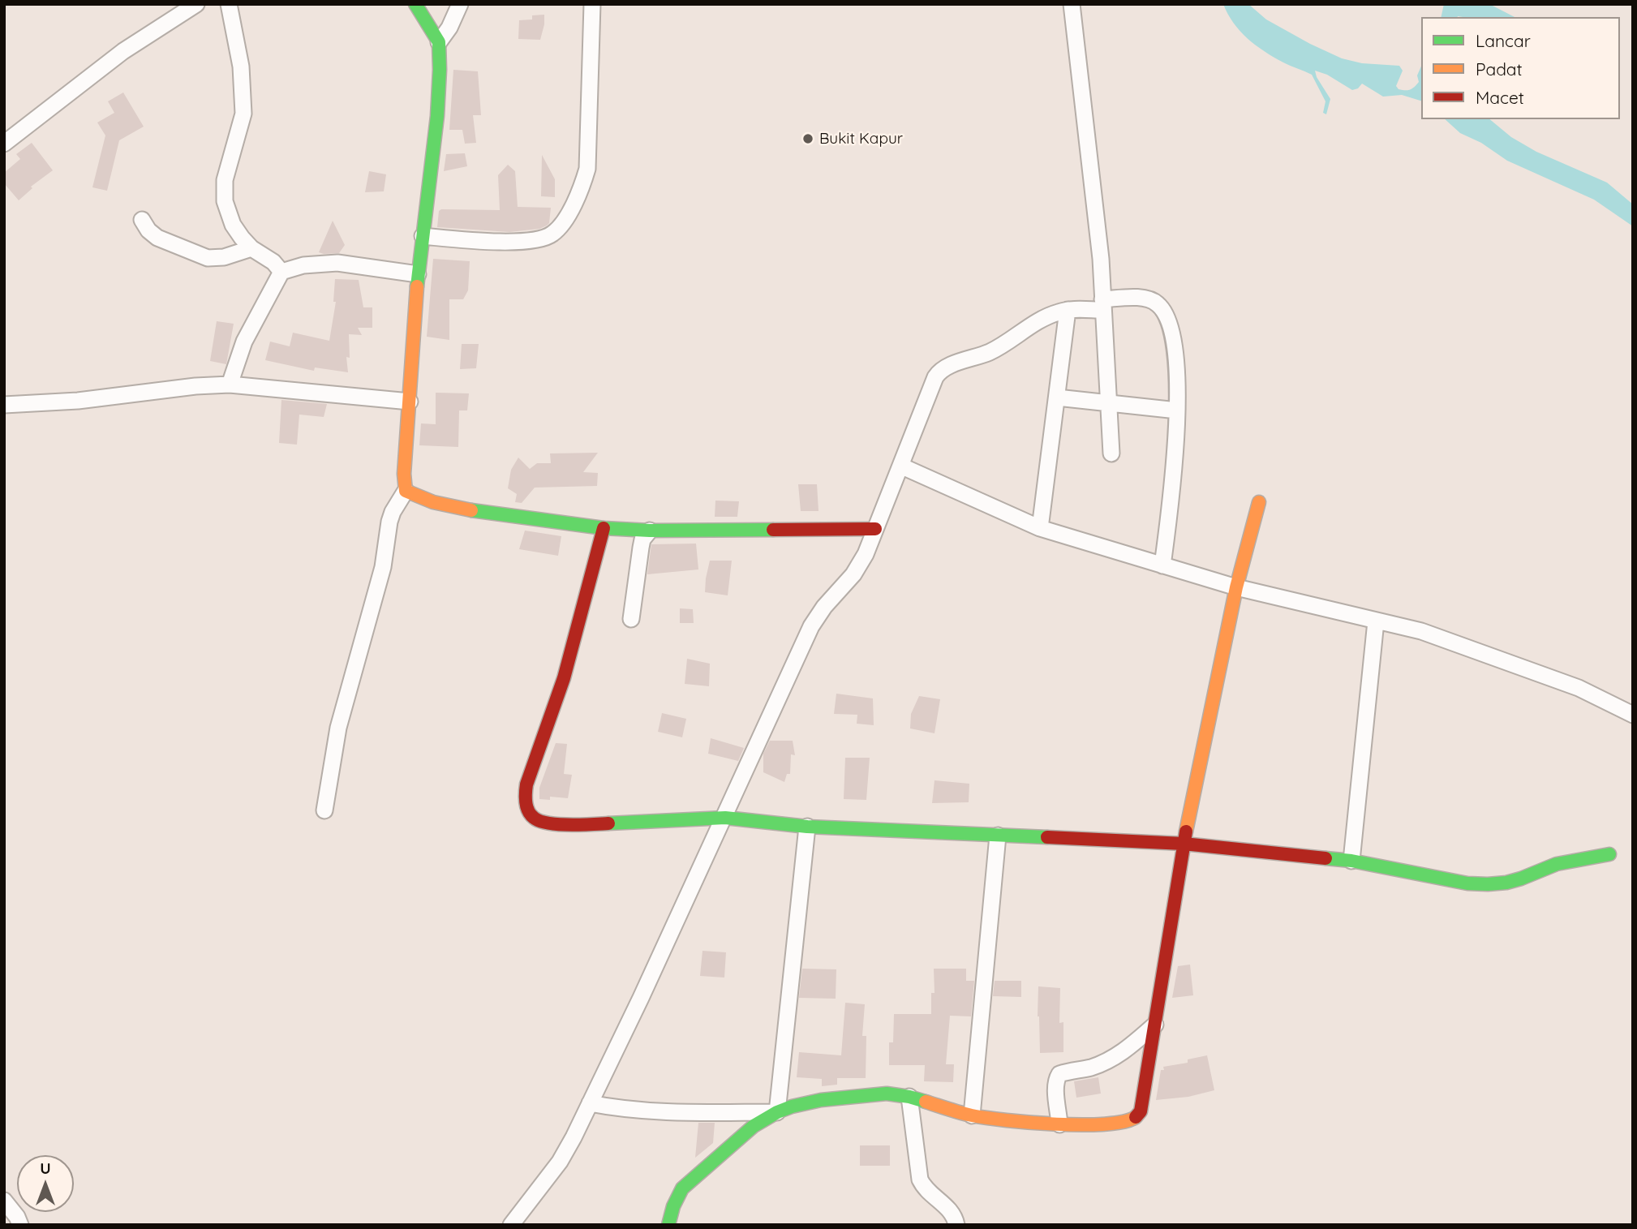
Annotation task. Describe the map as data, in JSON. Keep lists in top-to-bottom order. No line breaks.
{"places":["Bukit Kapur"],"legend":["Lancar","Padat","Macet"],"north":"top"}
